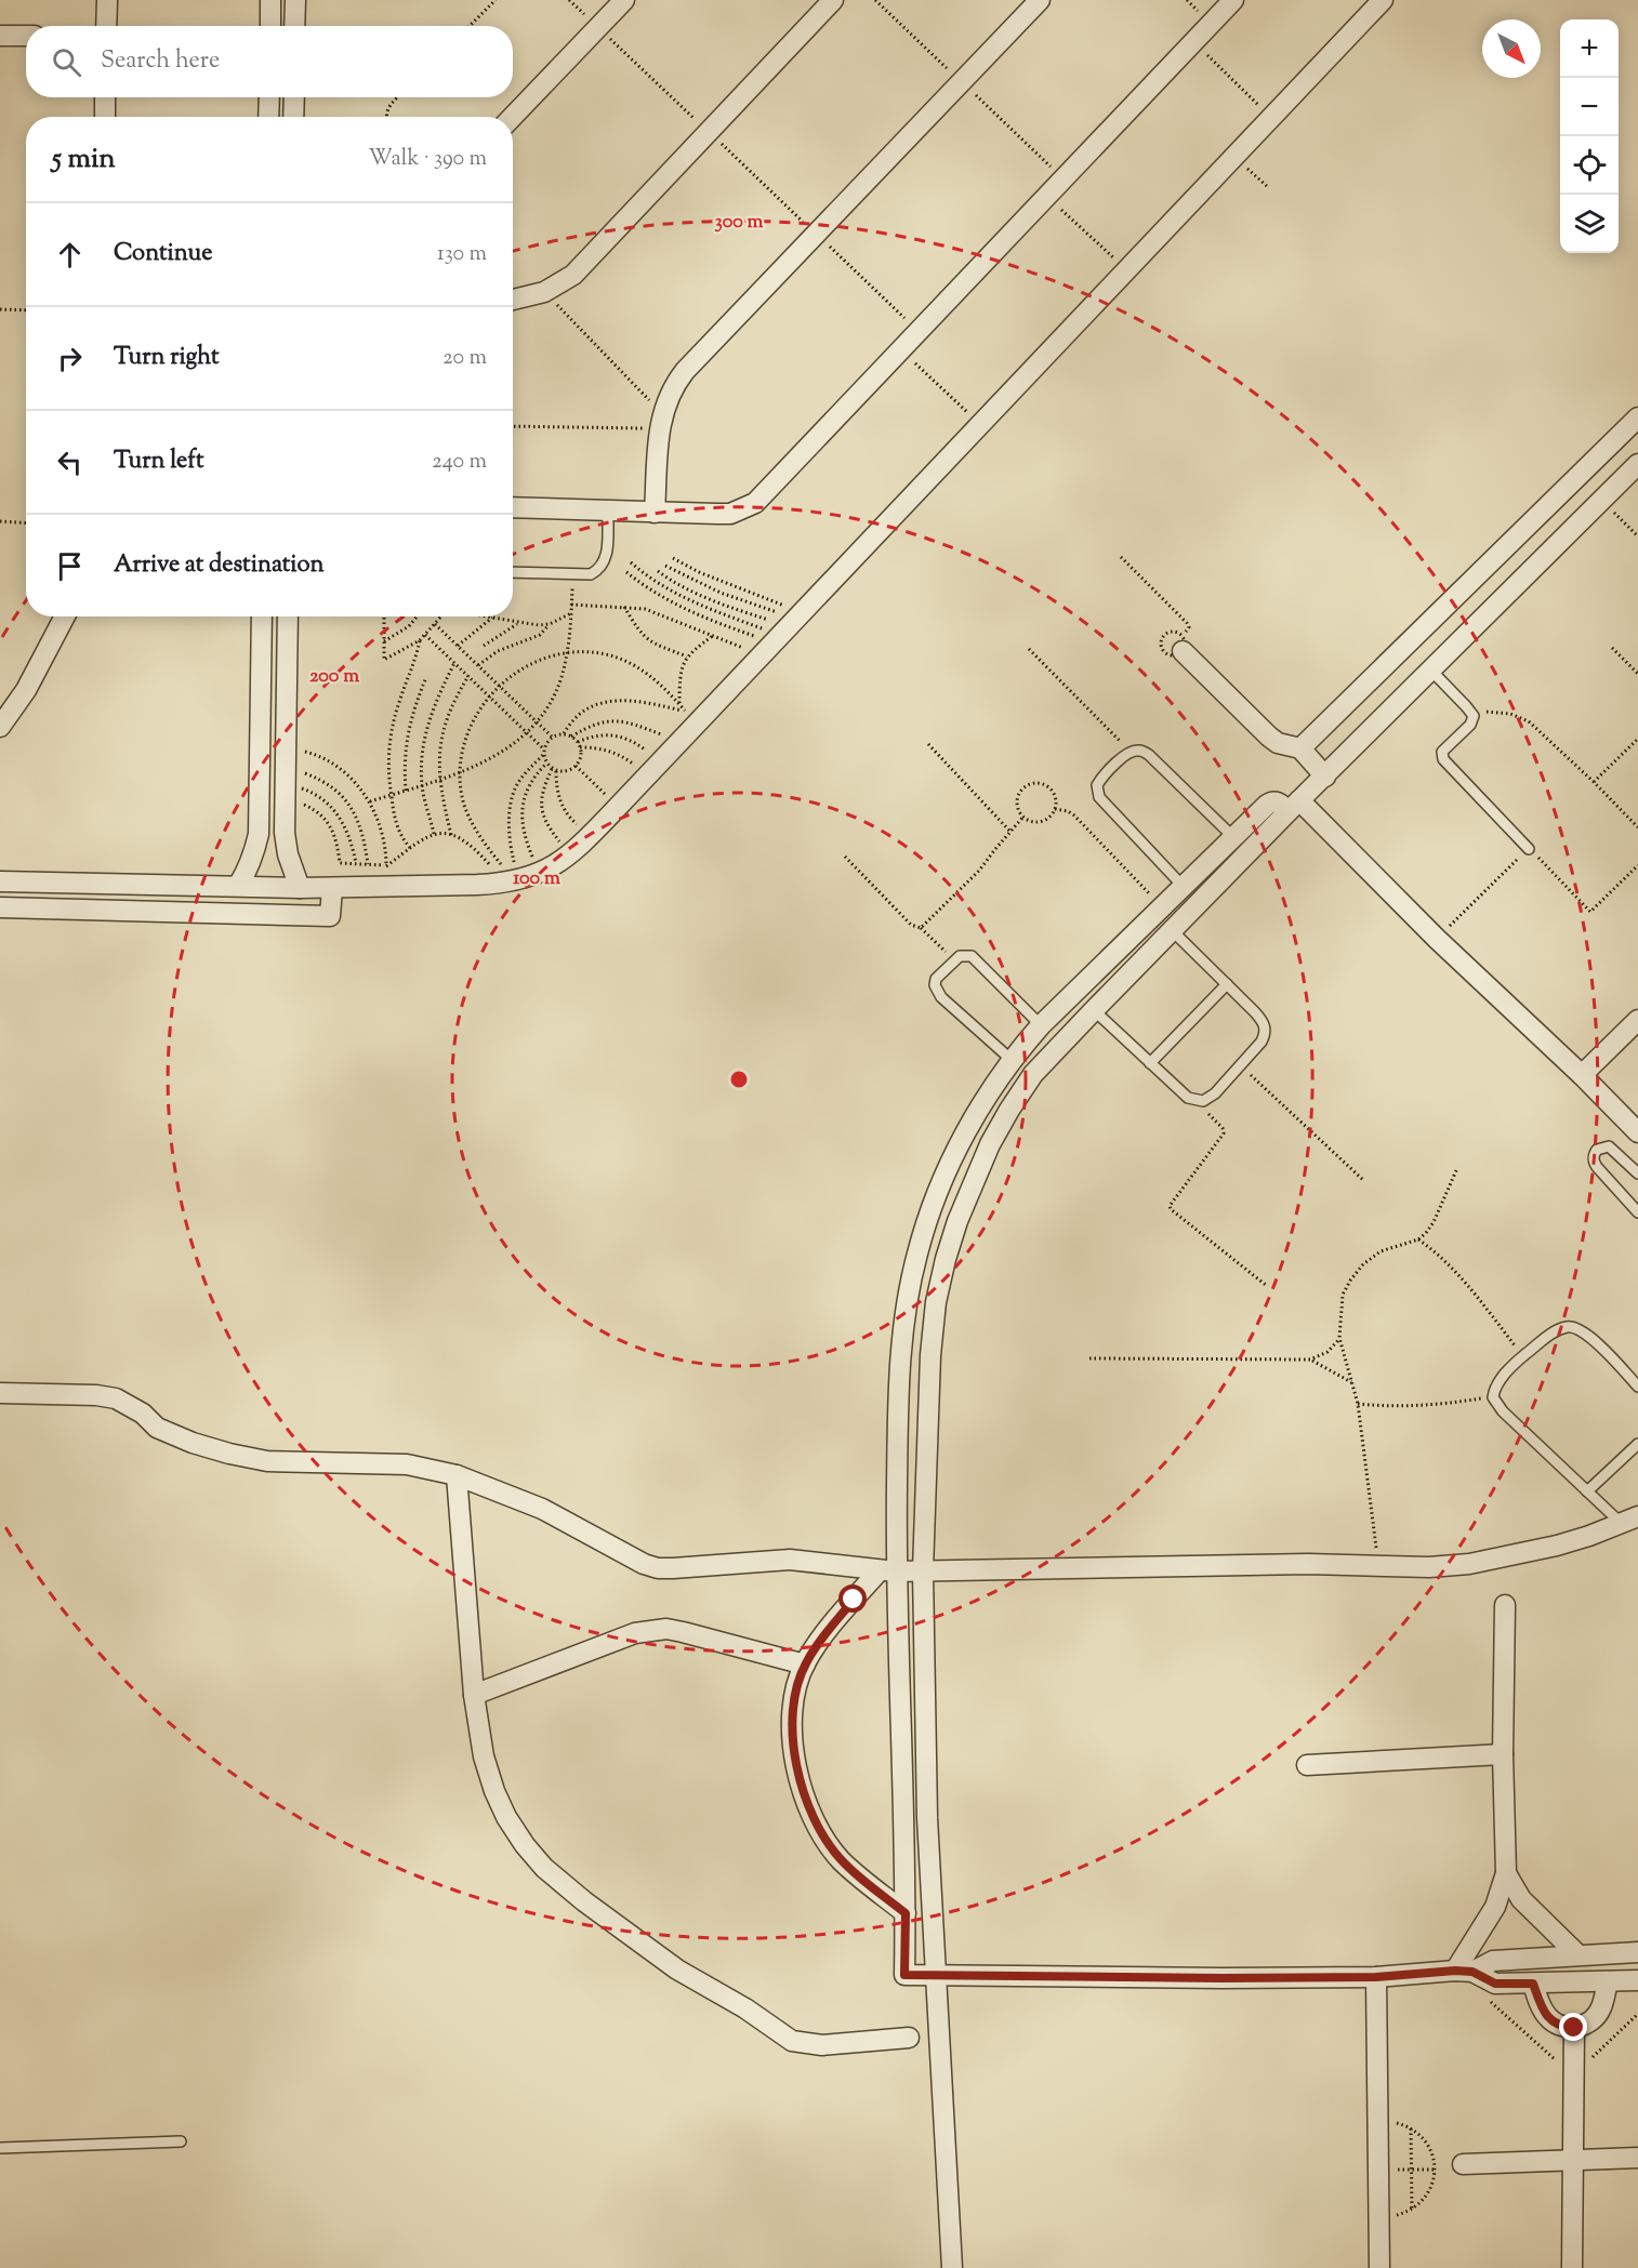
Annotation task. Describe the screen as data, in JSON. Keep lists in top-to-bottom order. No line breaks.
{"north":"bottom right","page":{"map_buttons":["+","−"],"search":"Search here","heading":["5 min","Walk · 390 m"],"list":[["Continue","130 m"],["Turn right","20 m"],["Turn left","240 m"],"Arrive at destination"]},"rings":["300 m","200 m","100 m"]}
